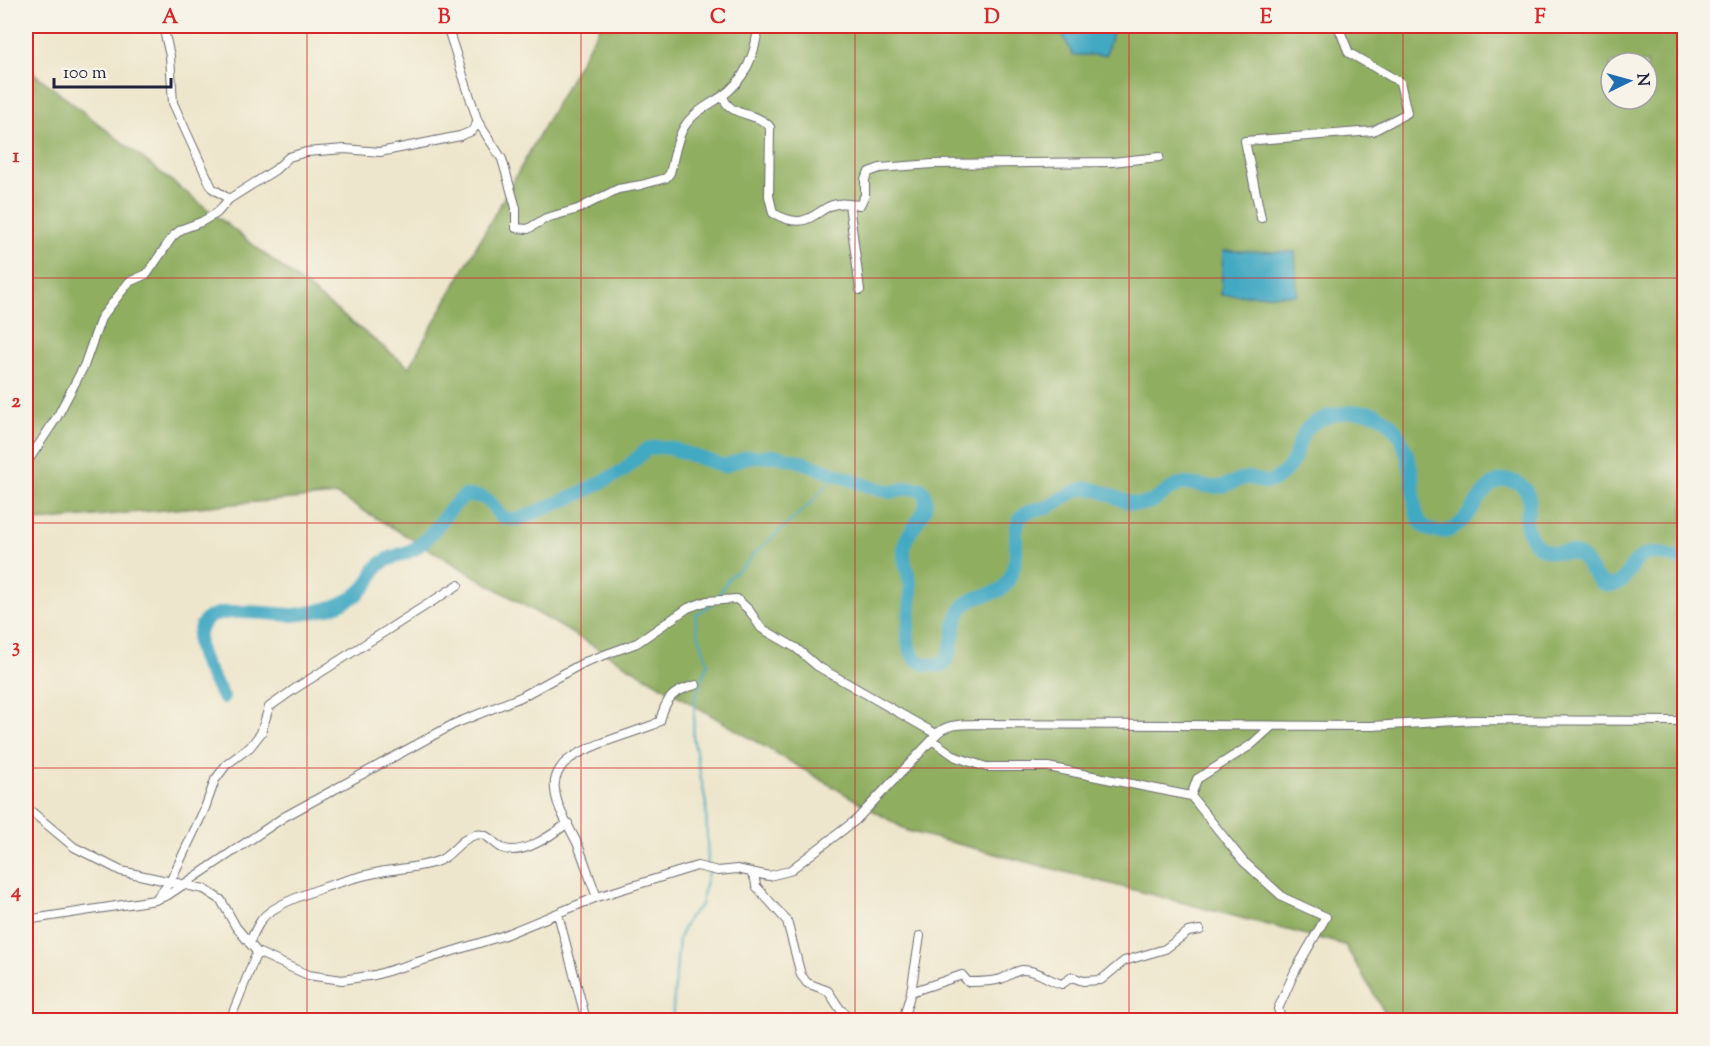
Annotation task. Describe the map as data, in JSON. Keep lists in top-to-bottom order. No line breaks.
{"scale_bar":"100 m","north":"right","grid":{"columns":["A","B","C","D","E","F"],"rows":["1","2","3","4"]}}
